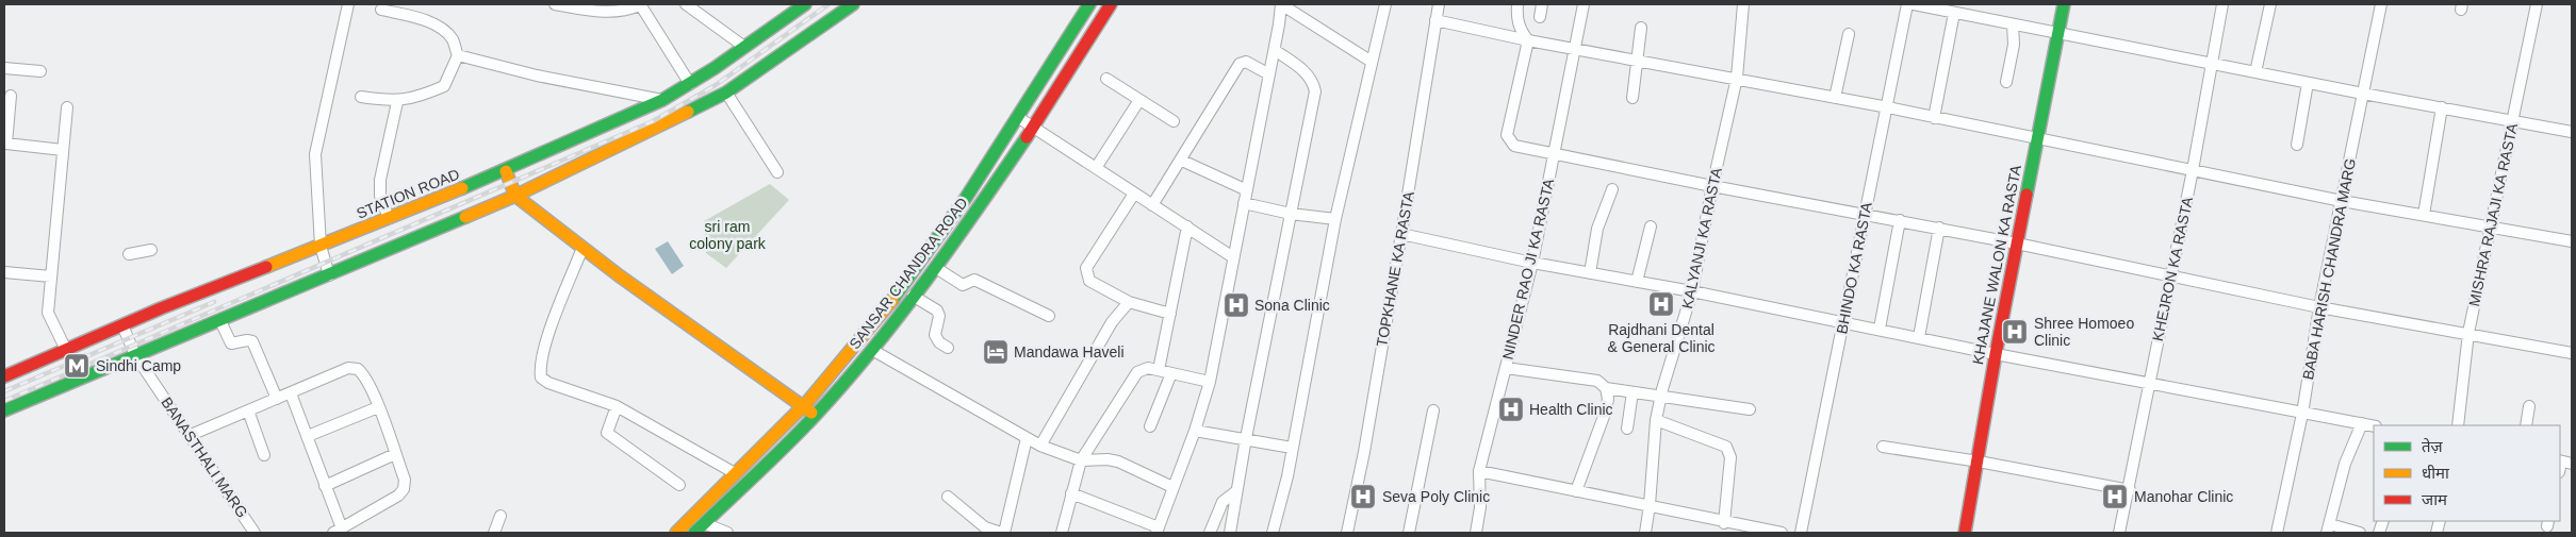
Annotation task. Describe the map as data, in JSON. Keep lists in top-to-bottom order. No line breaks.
{"streets":{"street":["STATION ROAD","MISHRA RAJAJI KA RASTA","KALYANJI KA RASTA","KHAJANE WALON KA RASTA","BHINDO KA RASTA","TOPKHANE KA RASTA","NINDER RAO JI KA RASTA","KHEJRON KA RASTA","BABA HARISH CHANDRA MARG","SANSAR CHANDRA ROAD","BANASTHALI MARG"]},"crossings":[["STATION ROAD","BANASTHALI MARG"]],"parks":["sri ram colony park"],"places":{"hospital":["Rajdhani Dental & General Clinic","Sona Clinic","Shree Homoeo Clinic","Health Clinic","Seva Poly Clinic","Manohar Clinic"],"hotel":["Mandawa Haveli"],"metro station":["Sindhi Camp"]},"legend":["तेज़","धीमा","जाम"]}
